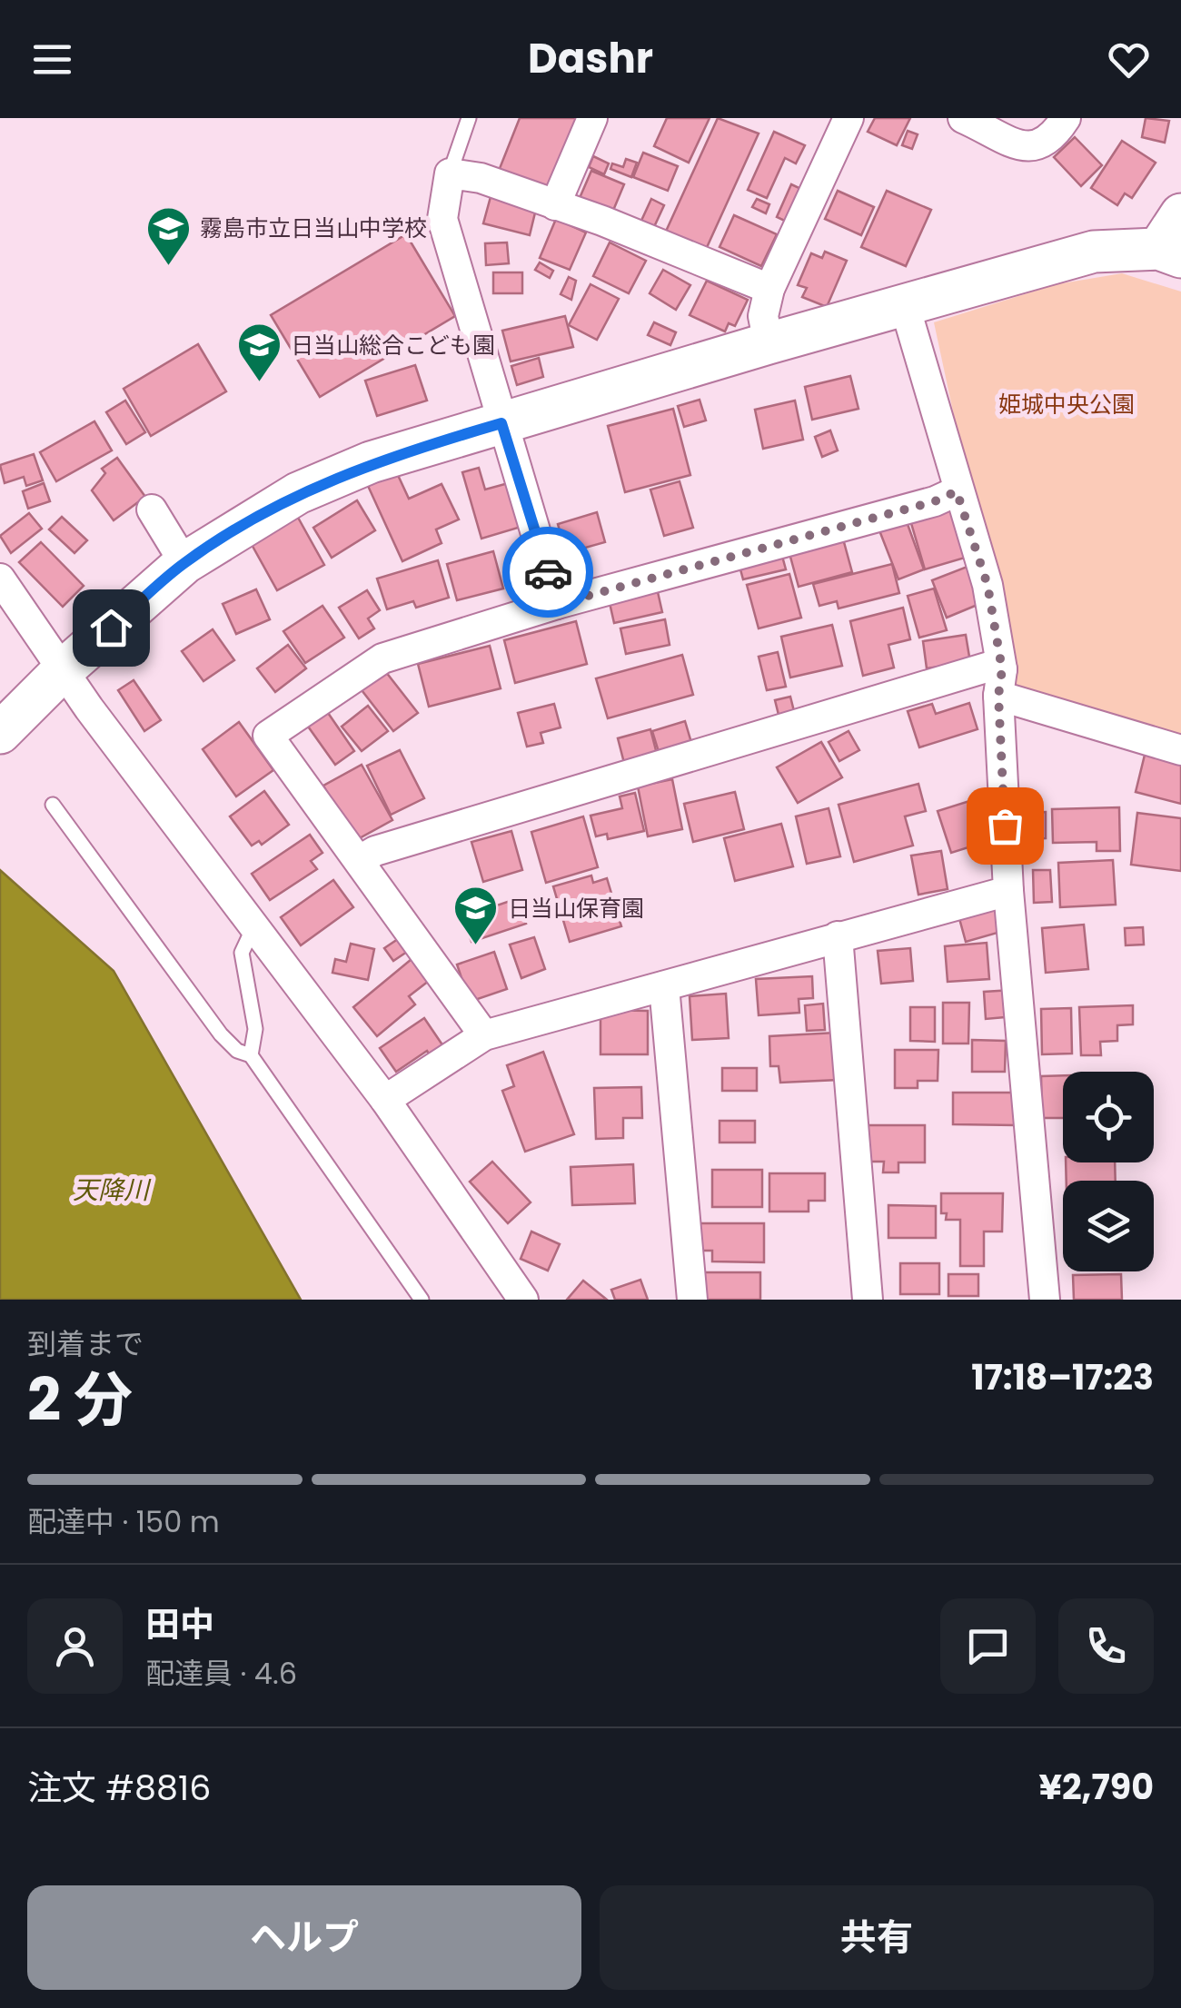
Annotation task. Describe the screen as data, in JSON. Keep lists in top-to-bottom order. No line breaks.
{"water":["天降川"],"parks":["姫城中央公園"],"places":{"school or university":["霧島市立日当山中学校","日当山総合こども園","日当山保育園"]},"page":{"header":"Dashr","heading":["2 分","到着まで","17:18–17:23"],"panel":["田中","配達員 · 4.6","注文 #8816","¥2,790"],"bar":"配達中 · 150 m","buttons":["ヘルプ","共有"]}}
